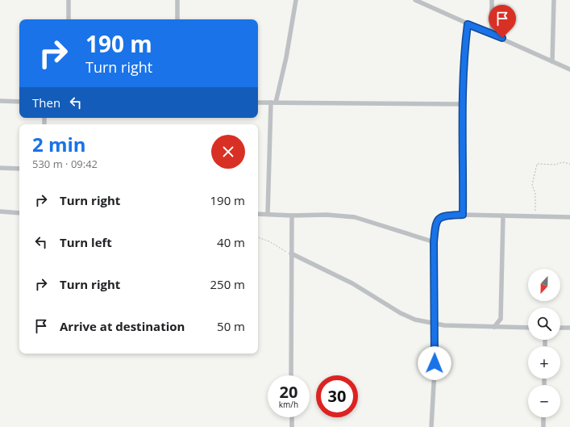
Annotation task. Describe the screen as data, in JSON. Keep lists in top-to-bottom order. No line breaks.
{"north":"bottom","page":{"turn":["190 m","Turn right"],"then":"Then","heading":["2 min","530 m · 09:42"],"list":[{"name":"Turn right","value":"190 m"},{"name":"Turn left","value":"40 m"},{"name":"Turn right","value":"250 m"},{"name":"Arrive at destination","value":"50 m"}],"map_buttons":["+","−"],"speed":"20 km/h","limit":"30"}}
